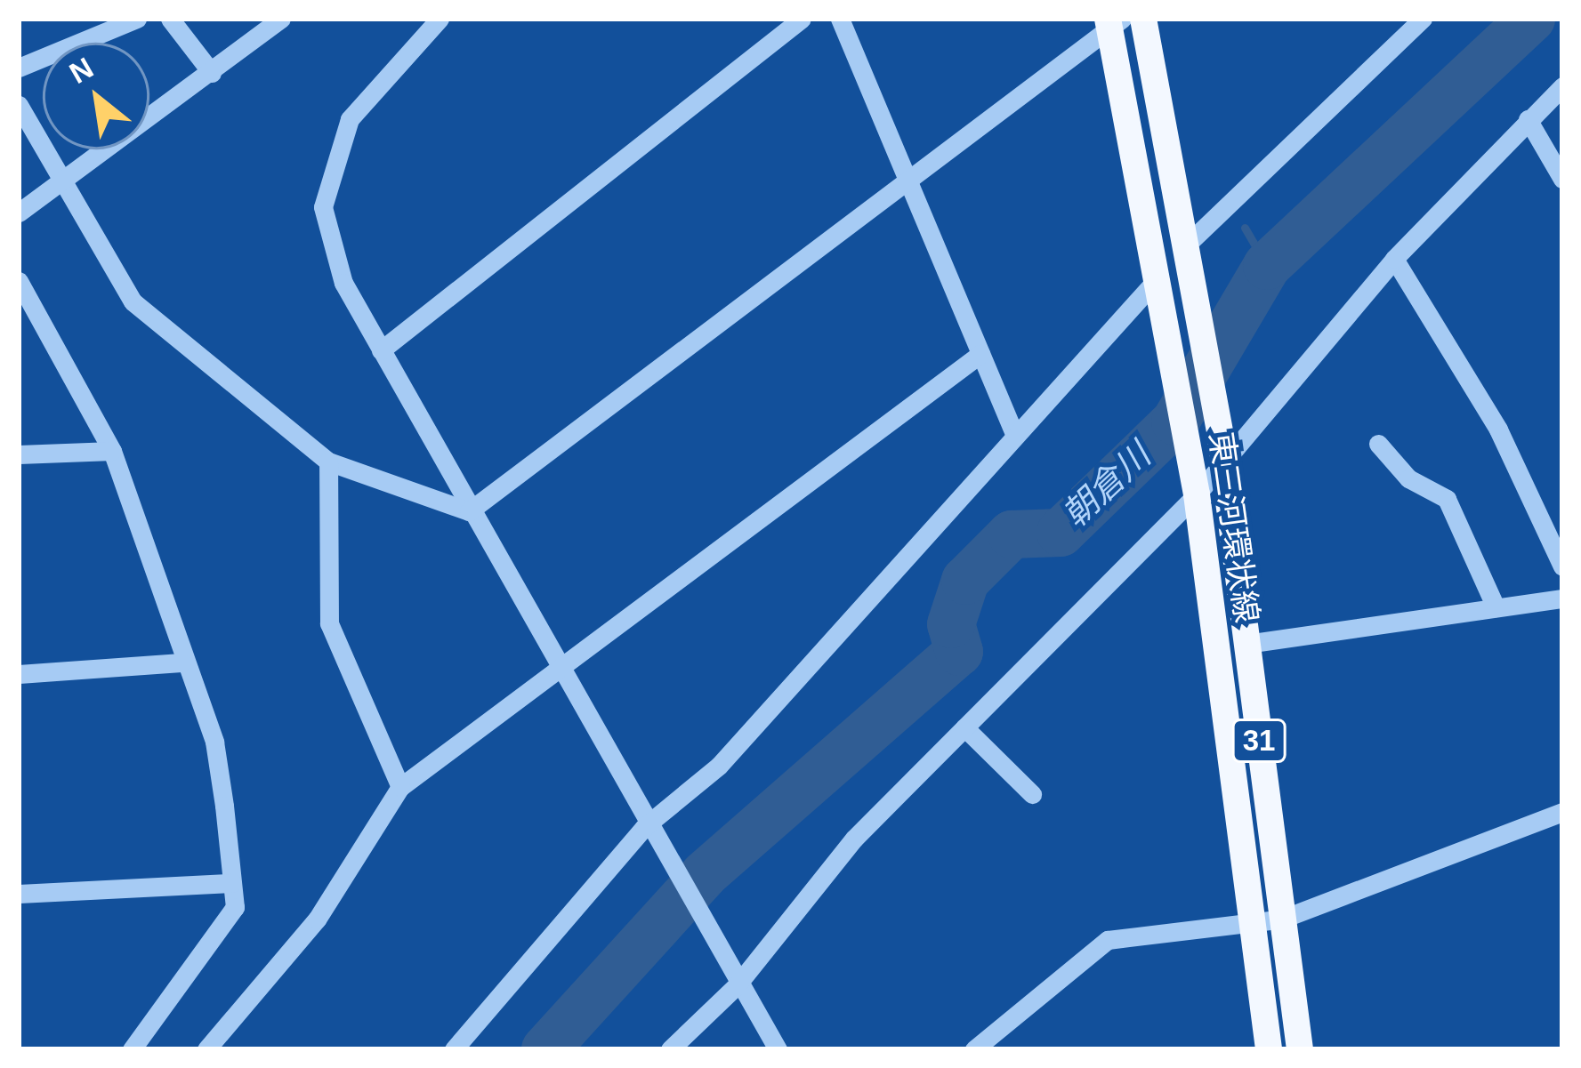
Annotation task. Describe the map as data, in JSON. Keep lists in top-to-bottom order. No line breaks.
{"streets":{"main road":["東三河環状線","31"]},"water":["朝倉川"],"north":"top left"}
